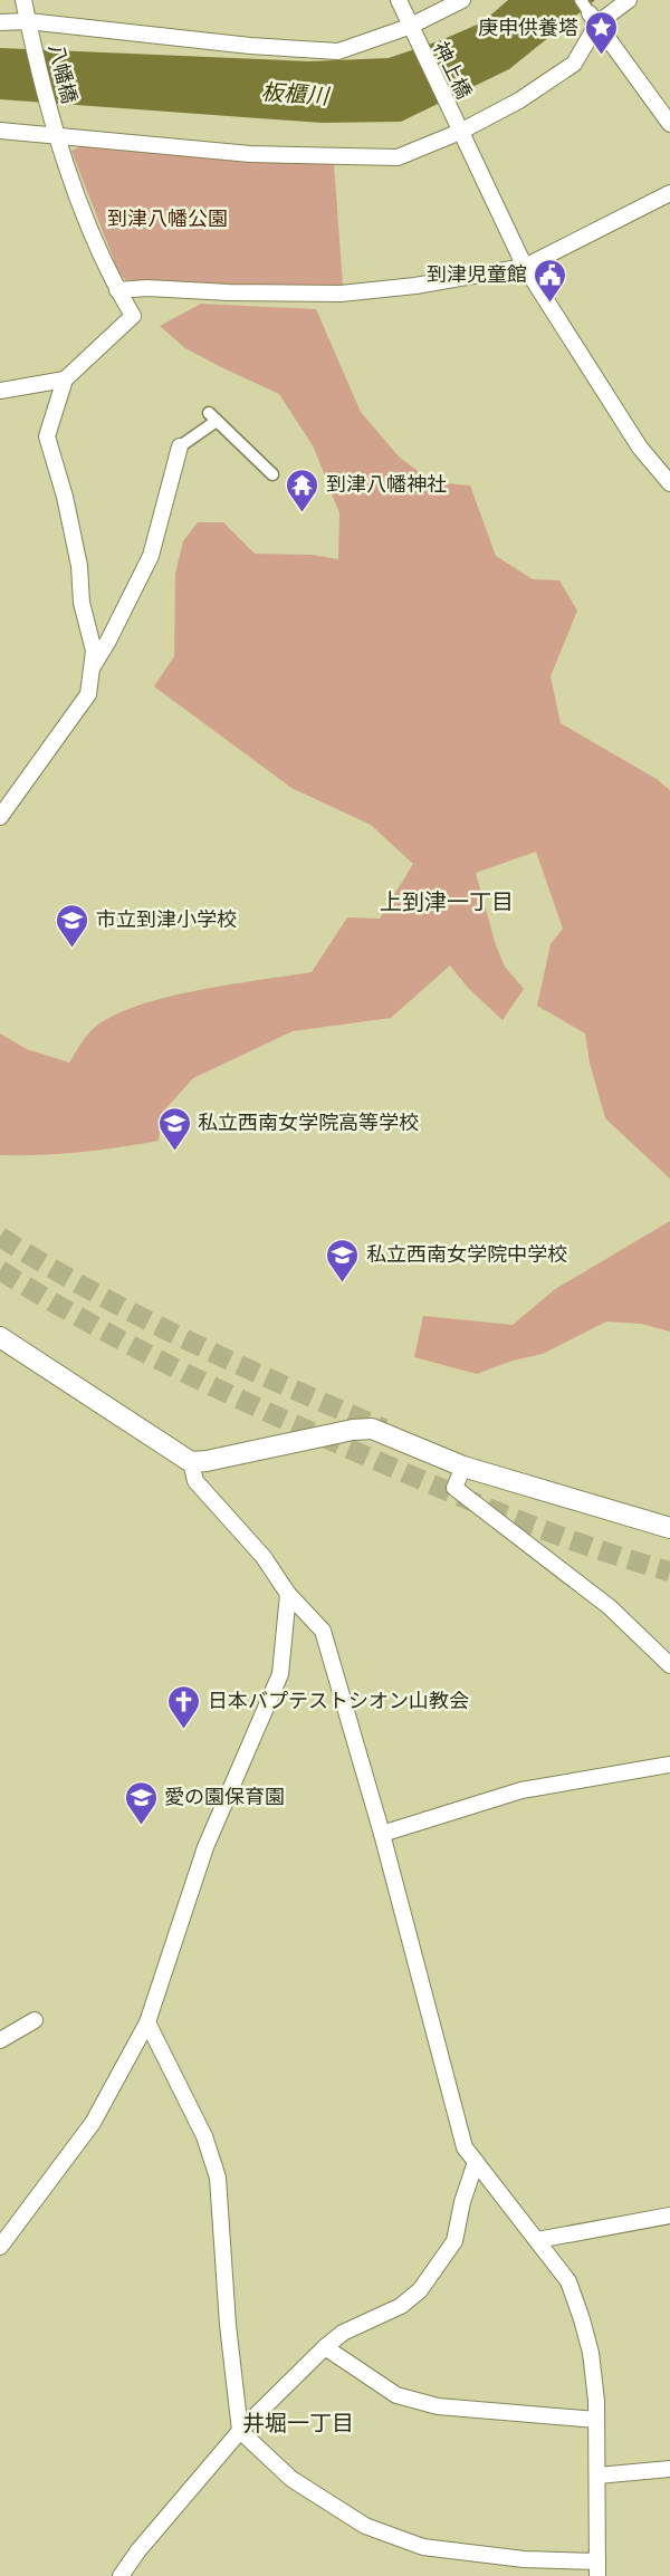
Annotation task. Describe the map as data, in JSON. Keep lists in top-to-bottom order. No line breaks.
{"streets":{"street":["神上橋","八幡橋"]},"districts":["上到津一丁目","井堀一丁目"],"water":["板櫃川"],"parks":["到津八幡公園"],"places":{"place":["庚申供養塔"],"public building":["到津児童館"],"temple":["到津八幡神社"],"school or university":["市立到津小学校","私立西南女学院高等学校","私立西南女学院中学校","愛の園保育園"],"church":["日本バプテストシオン山教会"]}}
